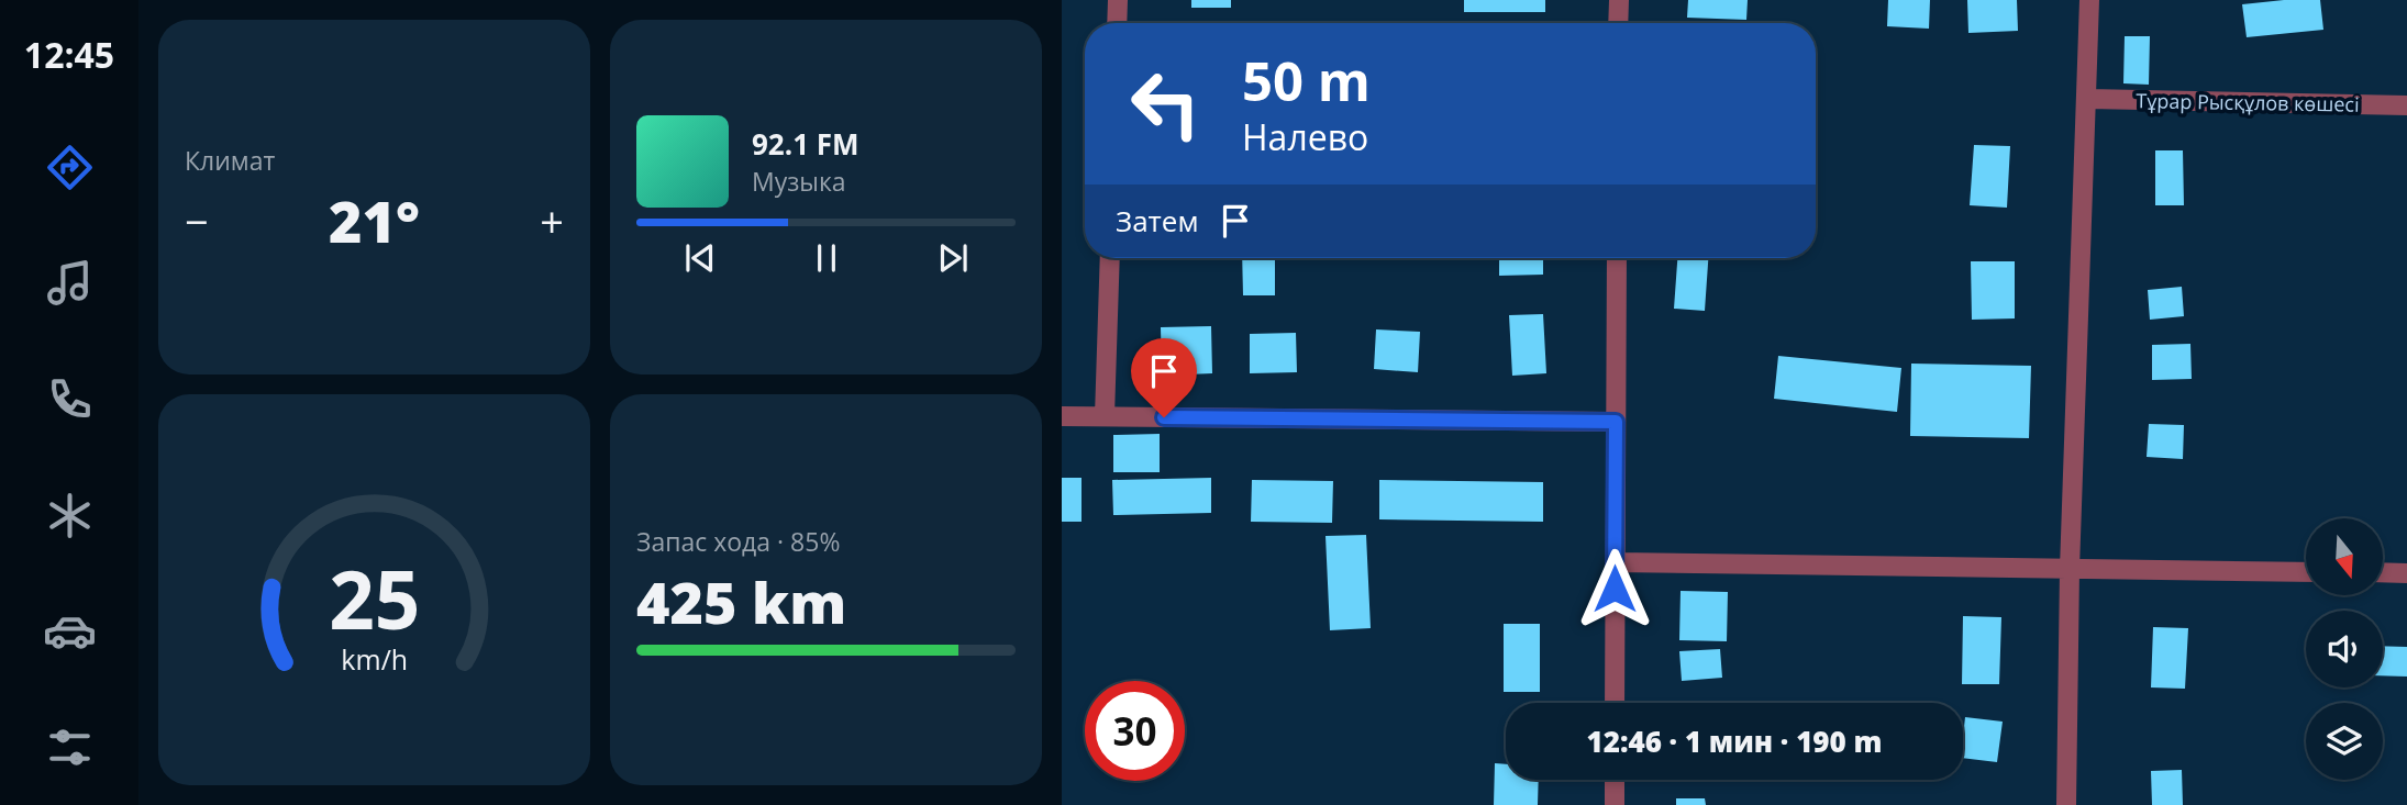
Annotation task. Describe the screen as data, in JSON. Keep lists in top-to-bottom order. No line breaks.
{"streets":{"street":["Тұрар Рысқұлов көшесі"]},"north":"bottom","page":{"tabs":"12:45","tile":["Климат",["Запас хода · 85%","425 km"]],"turn":["50 m","Налево"],"song":["92.1 FM","Музыка"],"then":"Затем","heat":["−","21°","+"],"limit":"30","trip":"12:46 · 1 мин · 190 m","gauge":["25","km/h"]}}
